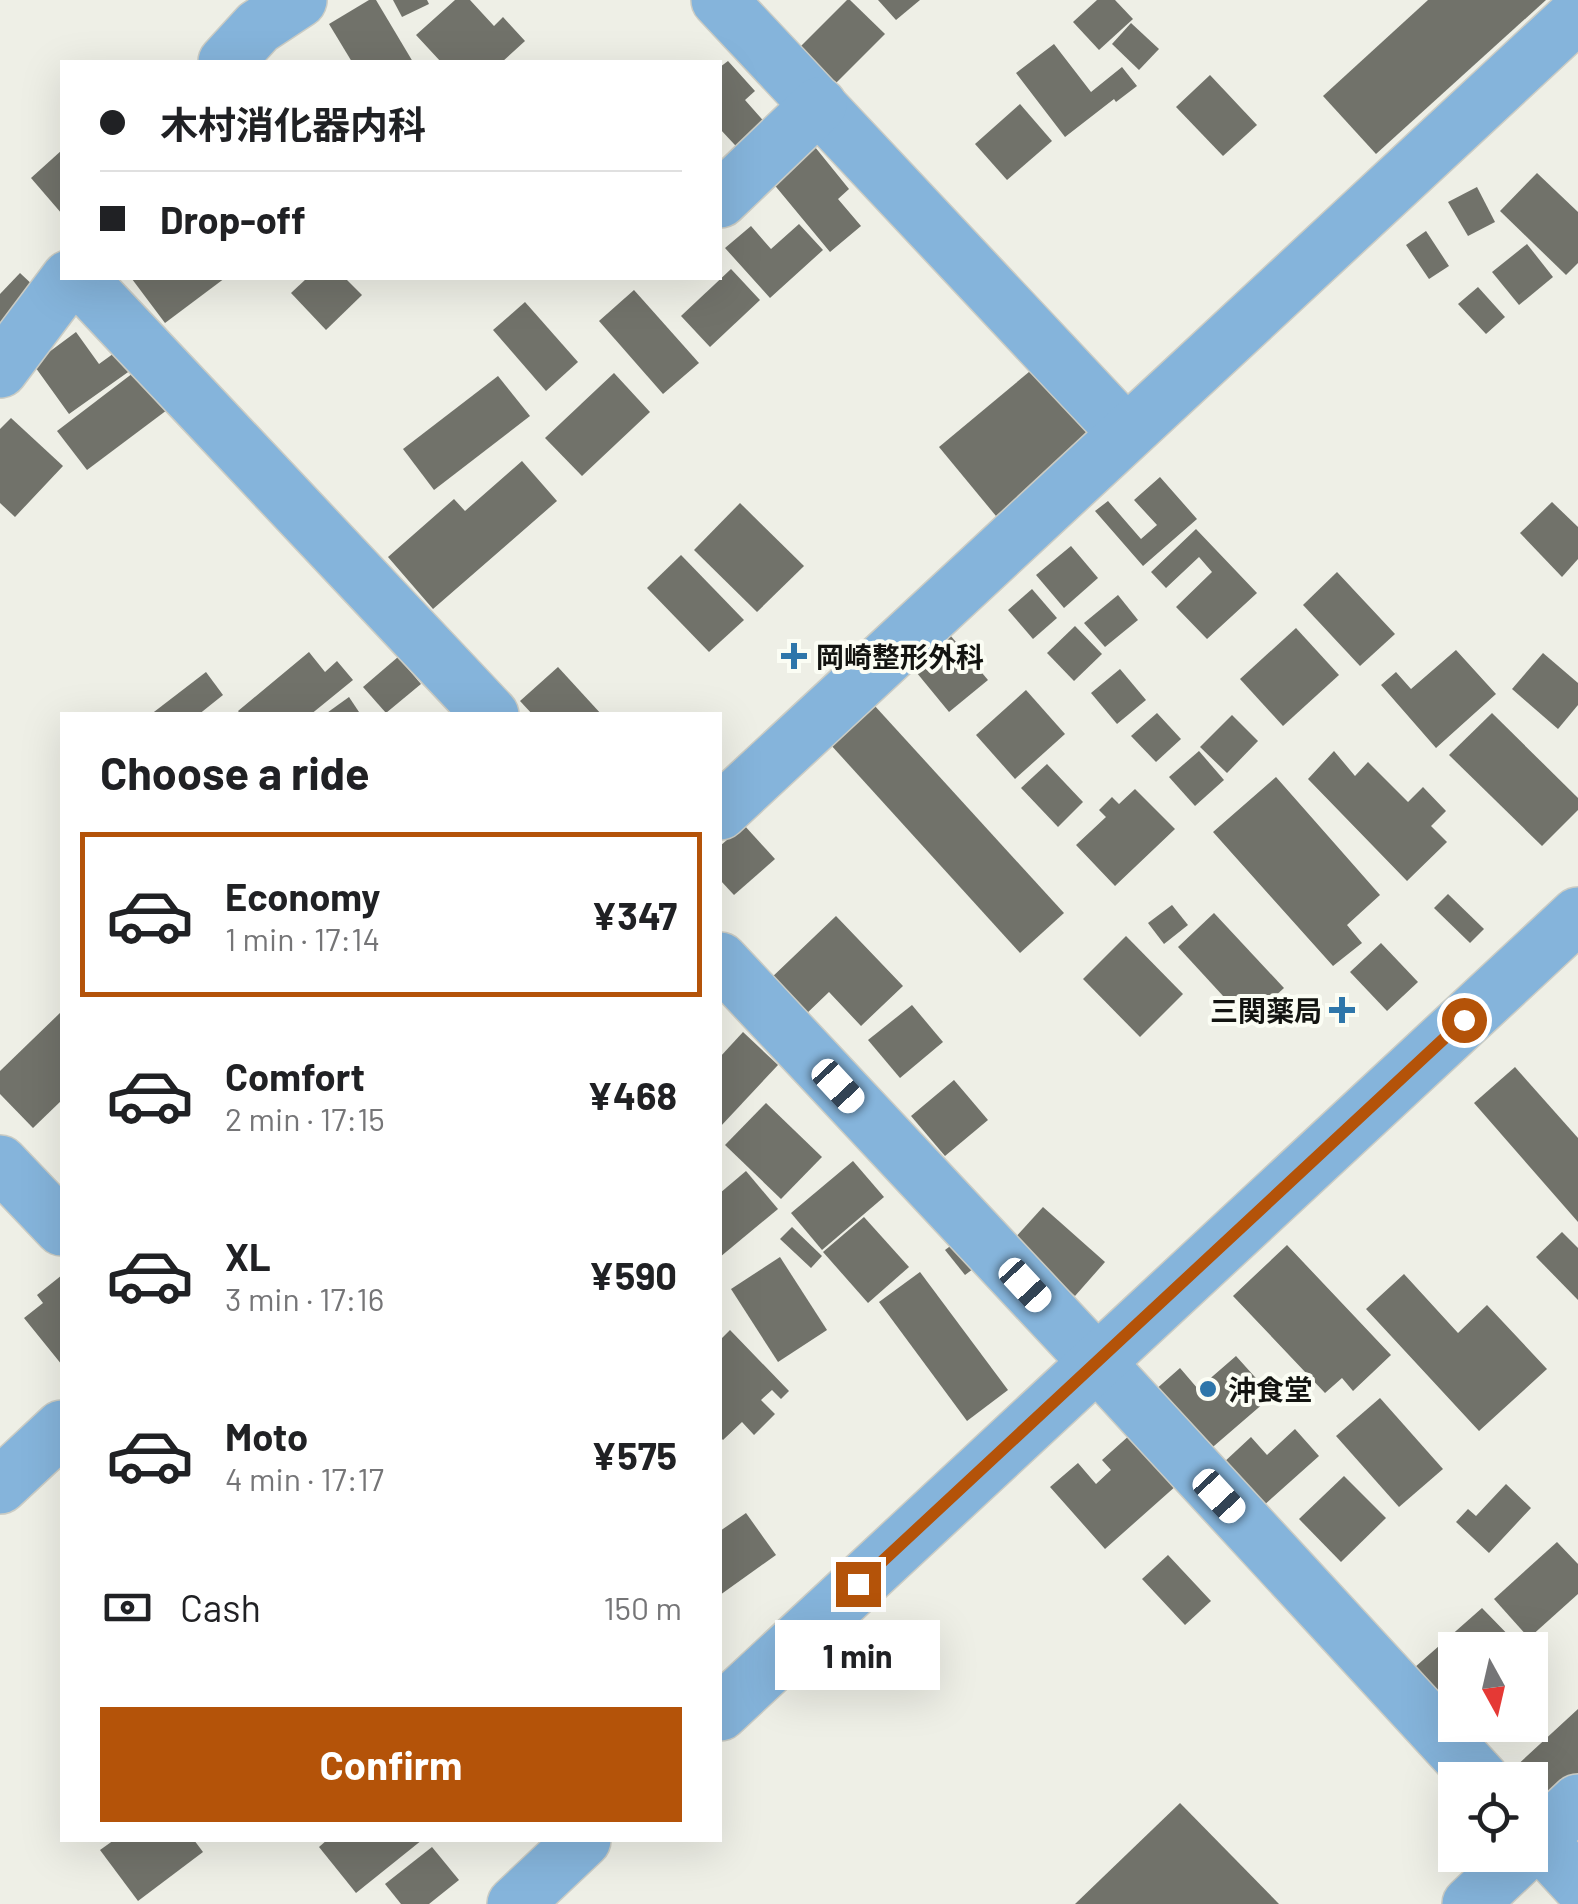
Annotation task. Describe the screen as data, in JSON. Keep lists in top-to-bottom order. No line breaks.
{"places":{"health":["岡崎整形外科","三関薬局"],"other":["沖食堂"]},"north":"bottom","page":{"banner":["木村消化器内科","Drop-off"],"heading":"Choose a ride","list":[{"name":"Economy","note":"1 min · 17:14","value":"¥347"},{"name":"Comfort","note":"2 min · 17:15","value":"¥468"},{"name":"XL","note":"3 min · 17:16","value":"¥590"},{"name":"Moto","note":"4 min · 17:17","value":"¥575"}],"pay":["Cash","150 m"],"bubble":"1 min","buttons":"Confirm"}}
